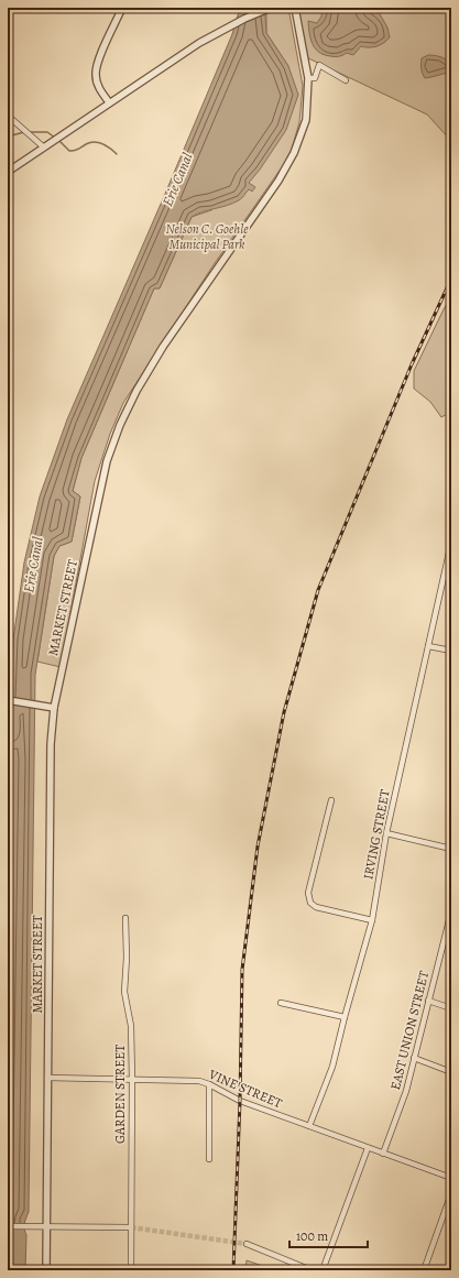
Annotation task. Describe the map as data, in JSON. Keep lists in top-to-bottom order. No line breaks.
{"streets":{"street":["MARKET STREET","IRVING STREET","EAST UNION STREET","VINE STREET","GARDEN STREET"]},"crossings":[["MARKET STREET","VINE STREET"],["IRVING STREET","VINE STREET"],["EAST UNION STREET","VINE STREET"],["VINE STREET","GARDEN STREET"]],"water":["Erie Canal"],"parks":["Nelson C. Goehle Municipal Park"],"scale_bar":"100 m"}
